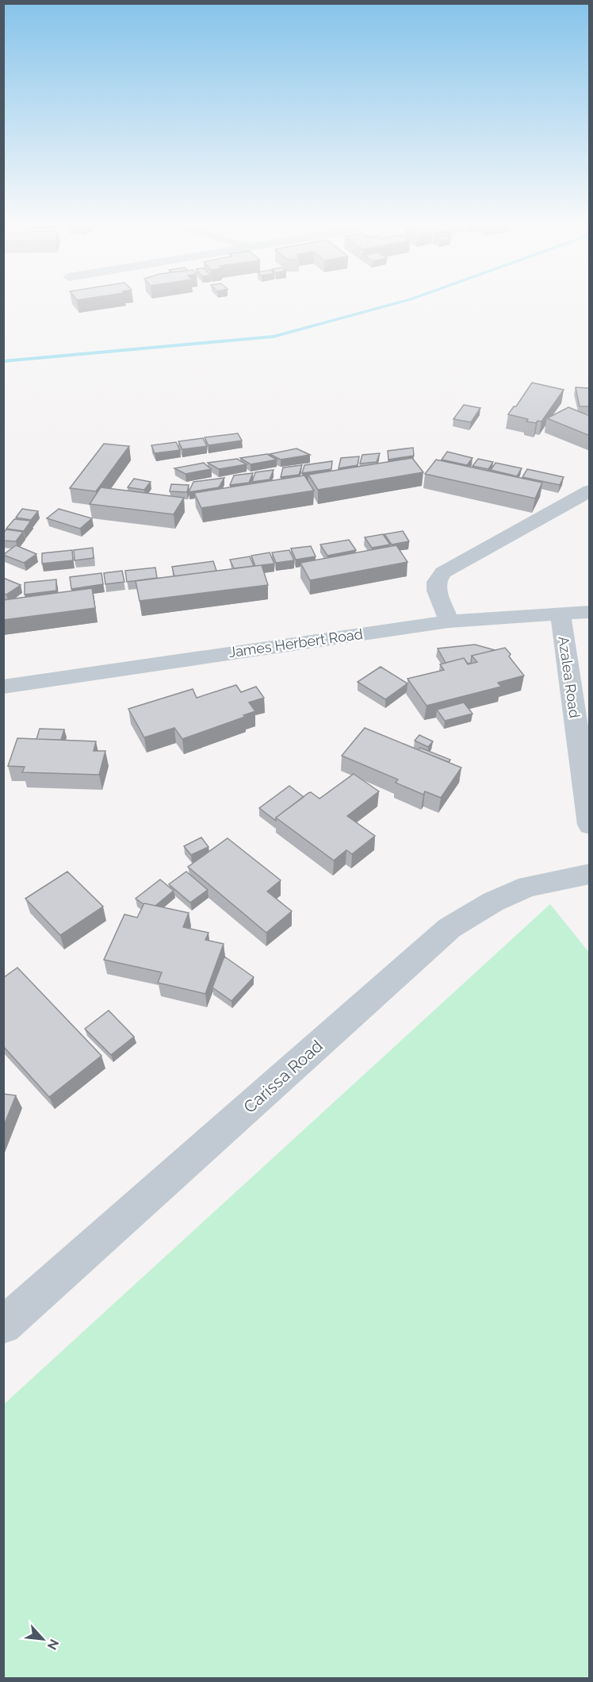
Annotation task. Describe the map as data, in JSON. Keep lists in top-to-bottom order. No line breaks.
{"streets":{"street":["James Herbert Road","Azalea Road","Carissa Road"]},"crossings":[["James Herbert Road","Azalea Road"]],"north":"bottom right"}
